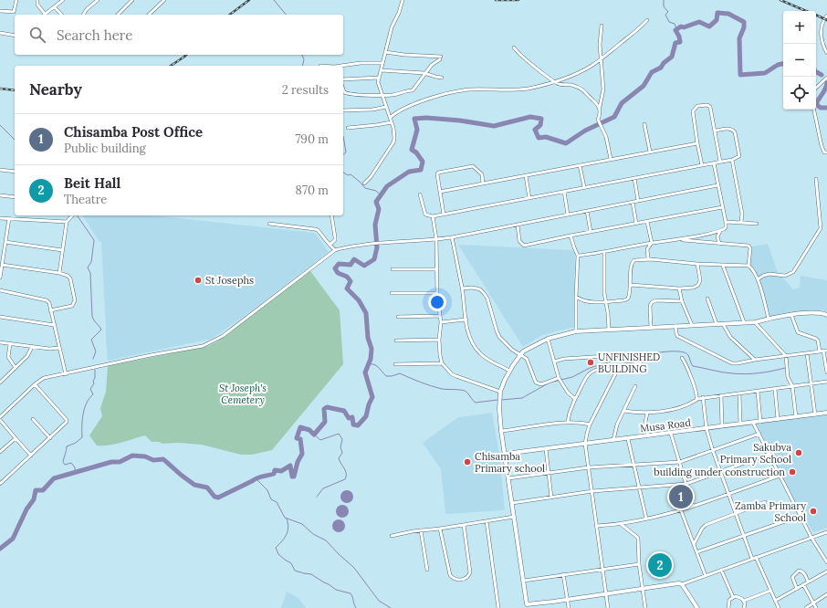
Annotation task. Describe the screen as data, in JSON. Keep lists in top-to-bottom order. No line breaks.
{"streets":{"street":["Musa Road"]},"parks":["St Joseph's Cemetery"],"places":["St Josephs","UNFINISHED BUILDING","Sakubva Primary School","Chisamba Primary school","building under construction","Zamba Primary School"],"page":{"map_buttons":["+","−"],"search":"Search here","heading":["Nearby","2 results"],"list":[{"mark":"1","name":"Chisamba Post Office","note":"Public building","value":"790 m"},{"mark":"2","name":"Beit Hall","note":"Theatre","value":"870 m"}],"pins":["1","2"]}}
